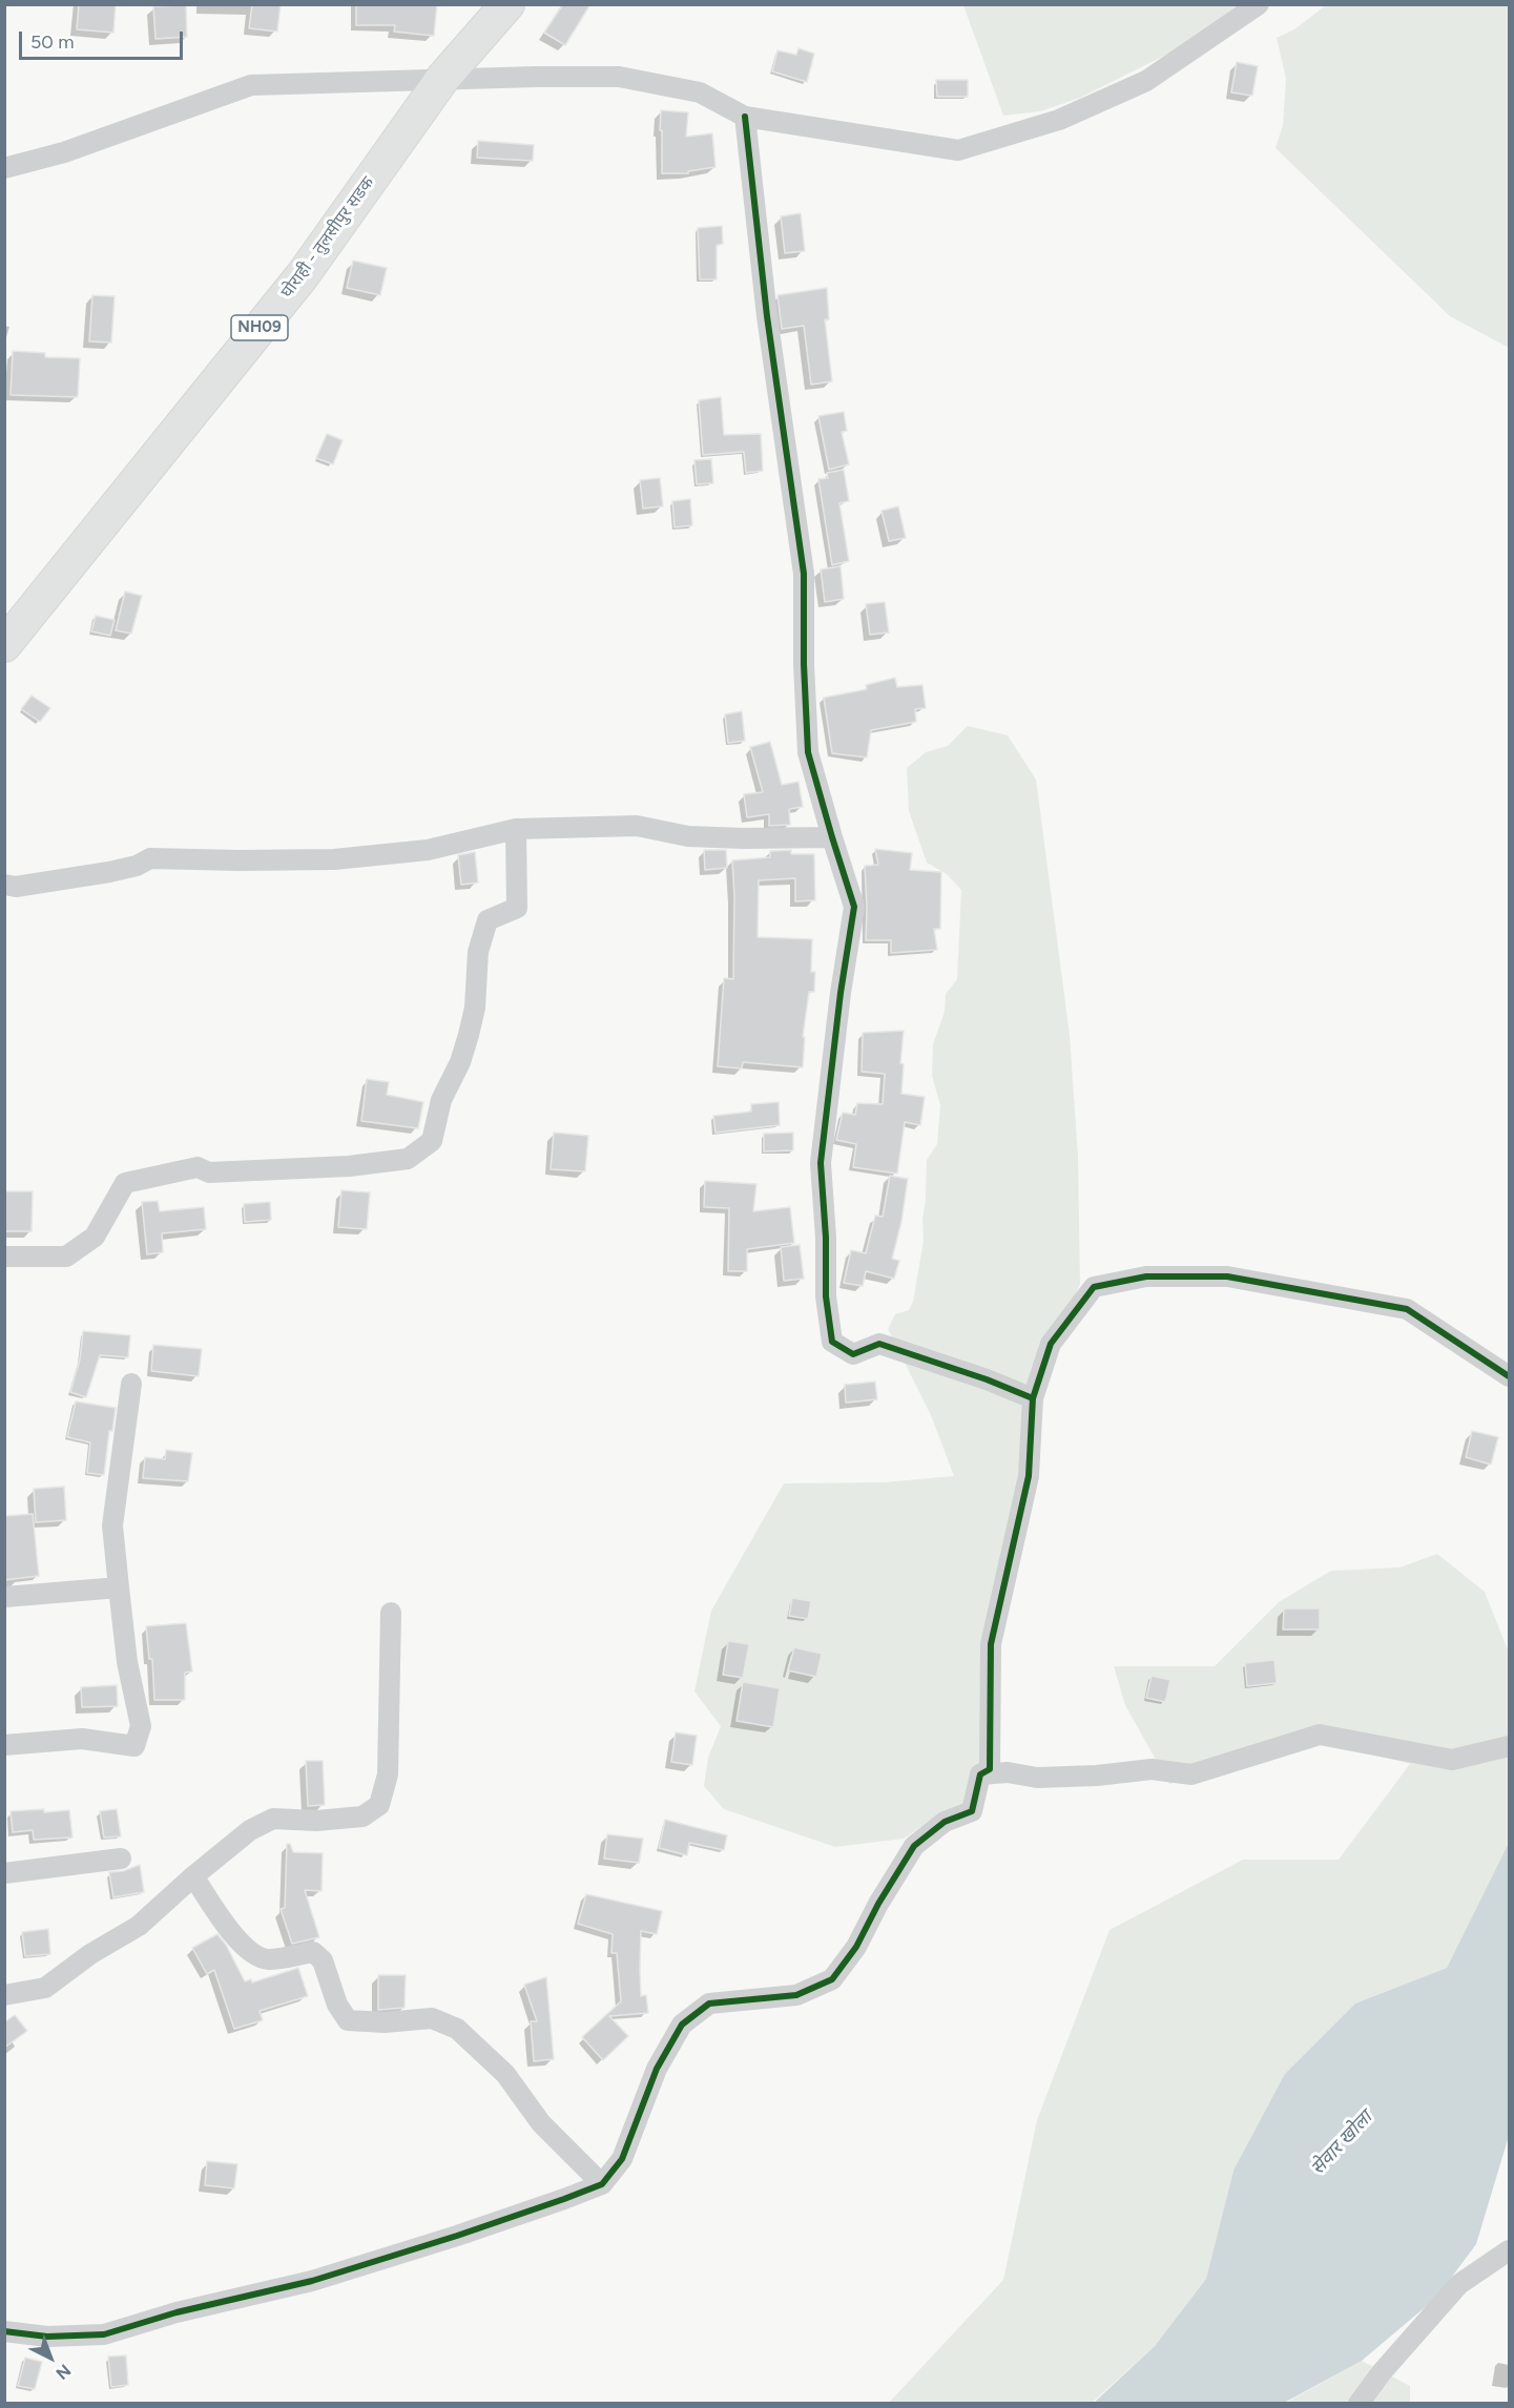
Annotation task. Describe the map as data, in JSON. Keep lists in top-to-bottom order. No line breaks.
{"streets":{"main road":["घोराही - तुलसीपुर सडक","NH09"]},"water":["सेवार खोला"],"scale_bar":"50 m","north":"bottom right"}
